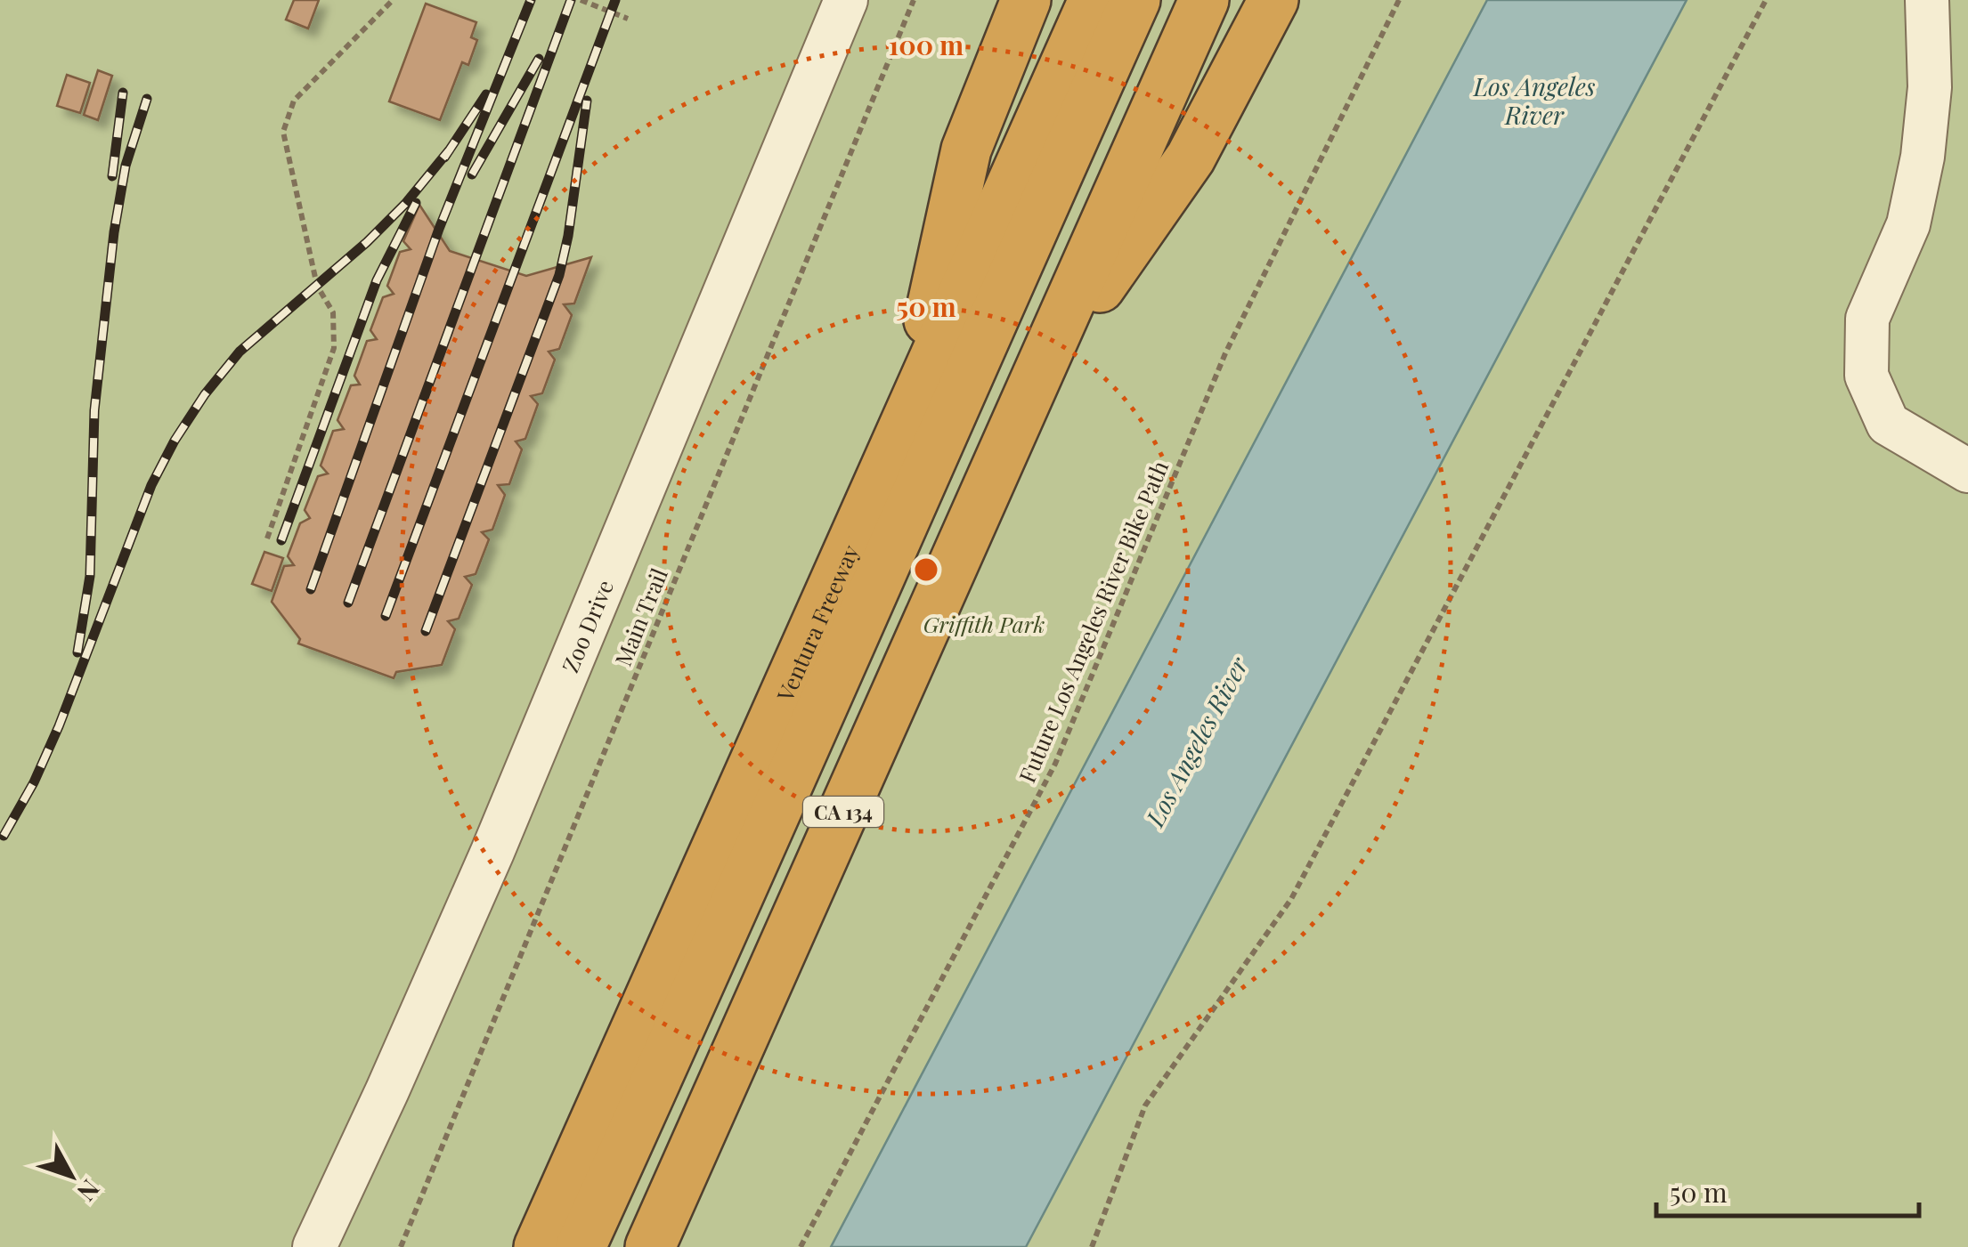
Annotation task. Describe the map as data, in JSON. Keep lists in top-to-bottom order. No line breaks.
{"streets":{"highway":["Ventura Freeway","CA 134"],"street":["Zoo Drive"],"path":["Main Trail","Future Los Angeles River Bike Path"]},"water":["Los Angeles River"],"parks":["Griffith Park"],"scale_bar":"50 m","north":"bottom right","rings":["100 m","50 m"]}
